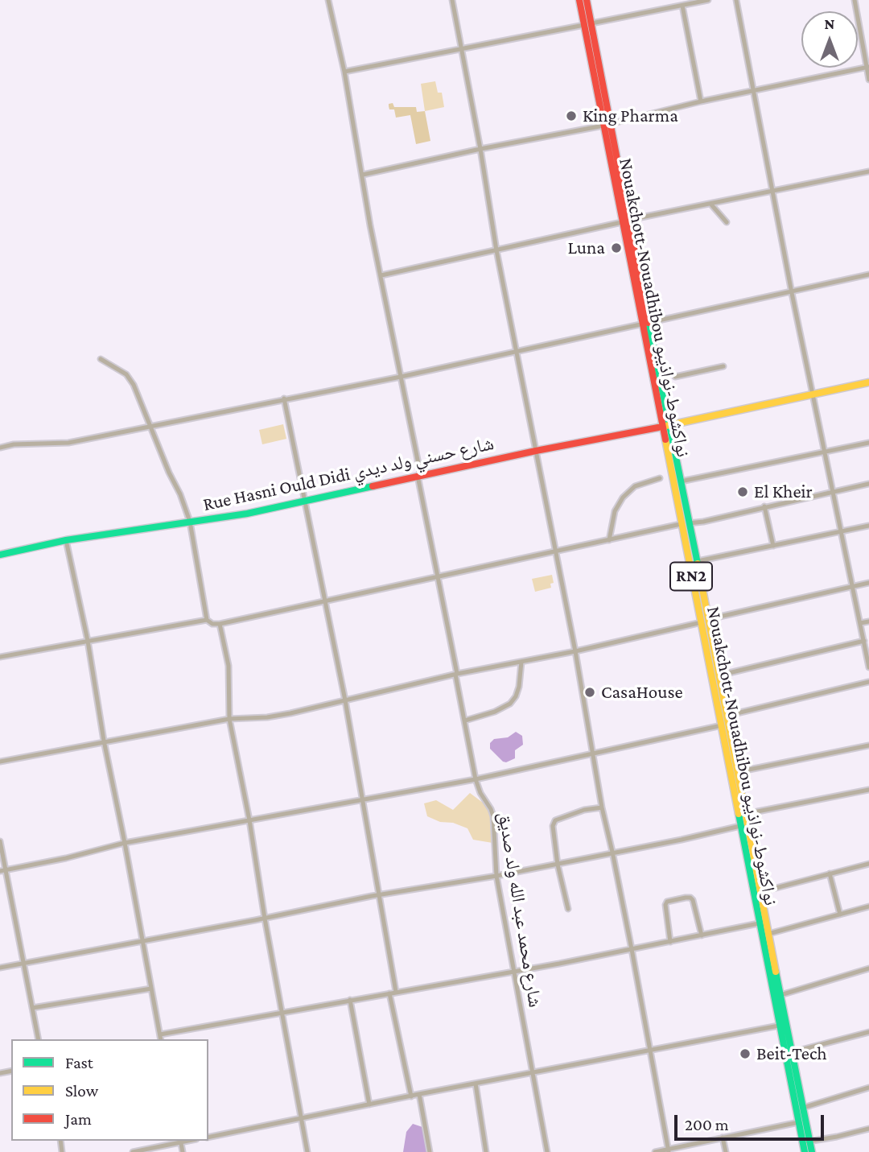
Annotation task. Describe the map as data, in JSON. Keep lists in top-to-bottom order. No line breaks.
{"streets":{"main road":["Nouakchott-Nouadhibou نواكشوط-نواذيبو","Rue Hasni Ould Didi شارع حسني ولد ديدي","RN2"],"street":["شارع محمد عبد الله ولد صديق"]},"crossings":[["Nouakchott-Nouadhibou نواكشوط-نواذيبو","Rue Hasni Ould Didi شارع حسني ولد ديدي"],["Rue Hasni Ould Didi شارع حسني ولد ديدي","شارع محمد عبد الله ولد صديق"]],"places":["King Pharma","Luna","El Kheir","CasaHouse","Beit-Tech"],"legend":["Fast","Slow","Jam"],"scale_bar":"200 m","north":"top"}
